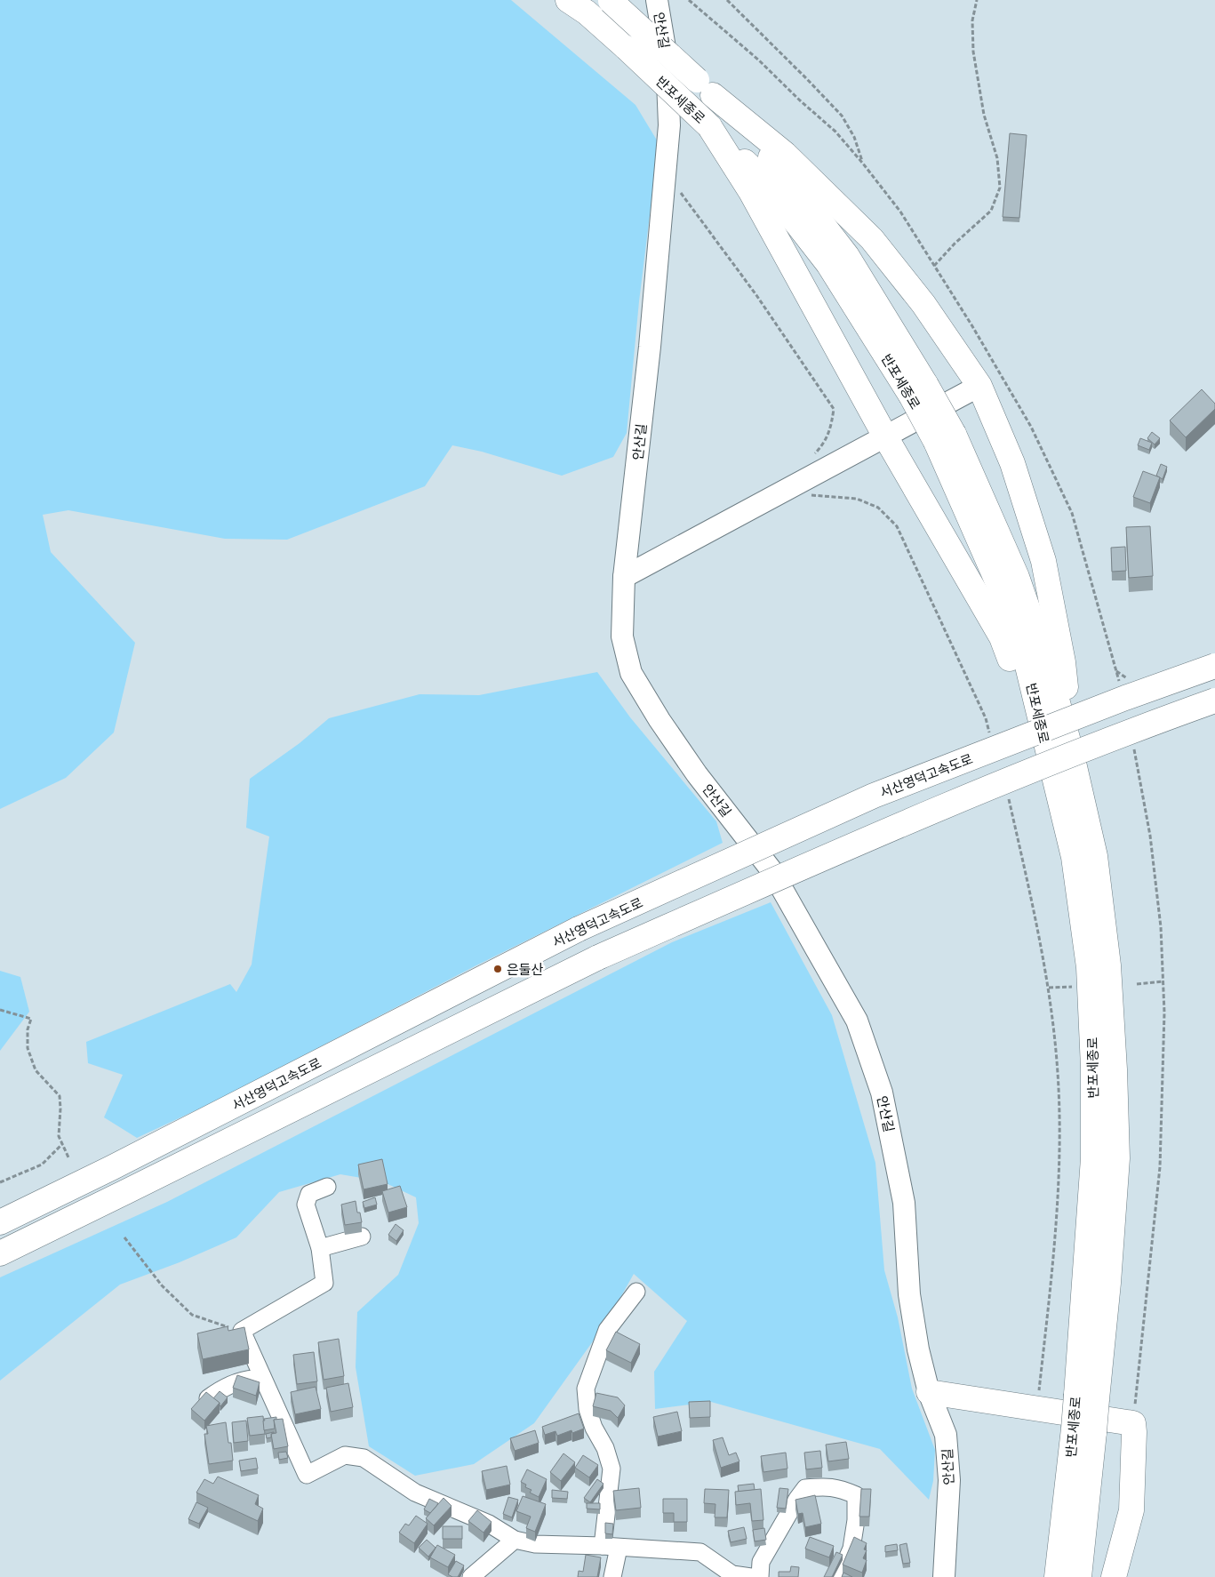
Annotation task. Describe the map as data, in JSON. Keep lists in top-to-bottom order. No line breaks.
{"streets":{"highway":["반포세종로","서산영덕고속도로"],"street":["안산길"]},"places":["은둘산"]}
